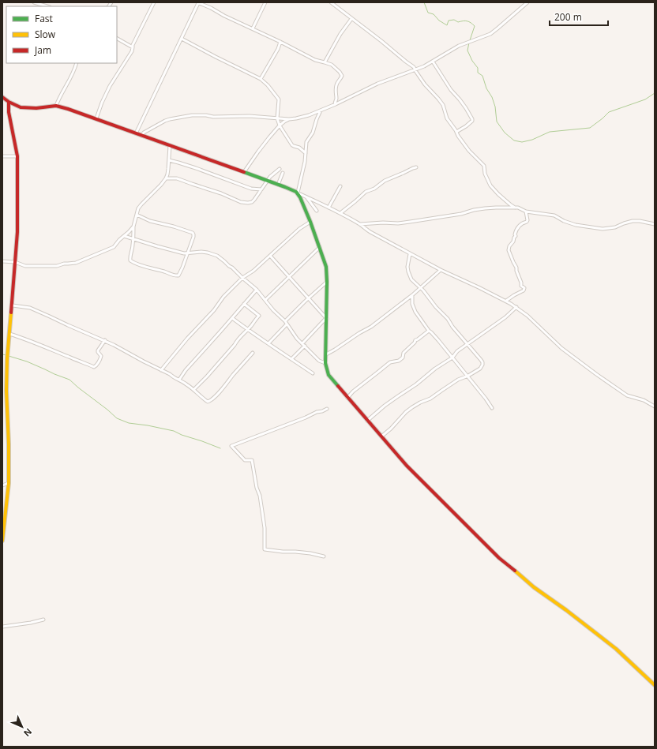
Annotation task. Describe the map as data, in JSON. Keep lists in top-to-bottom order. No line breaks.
{"legend":["Fast","Slow","Jam"],"scale_bar":"200 m","north":"bottom right"}
